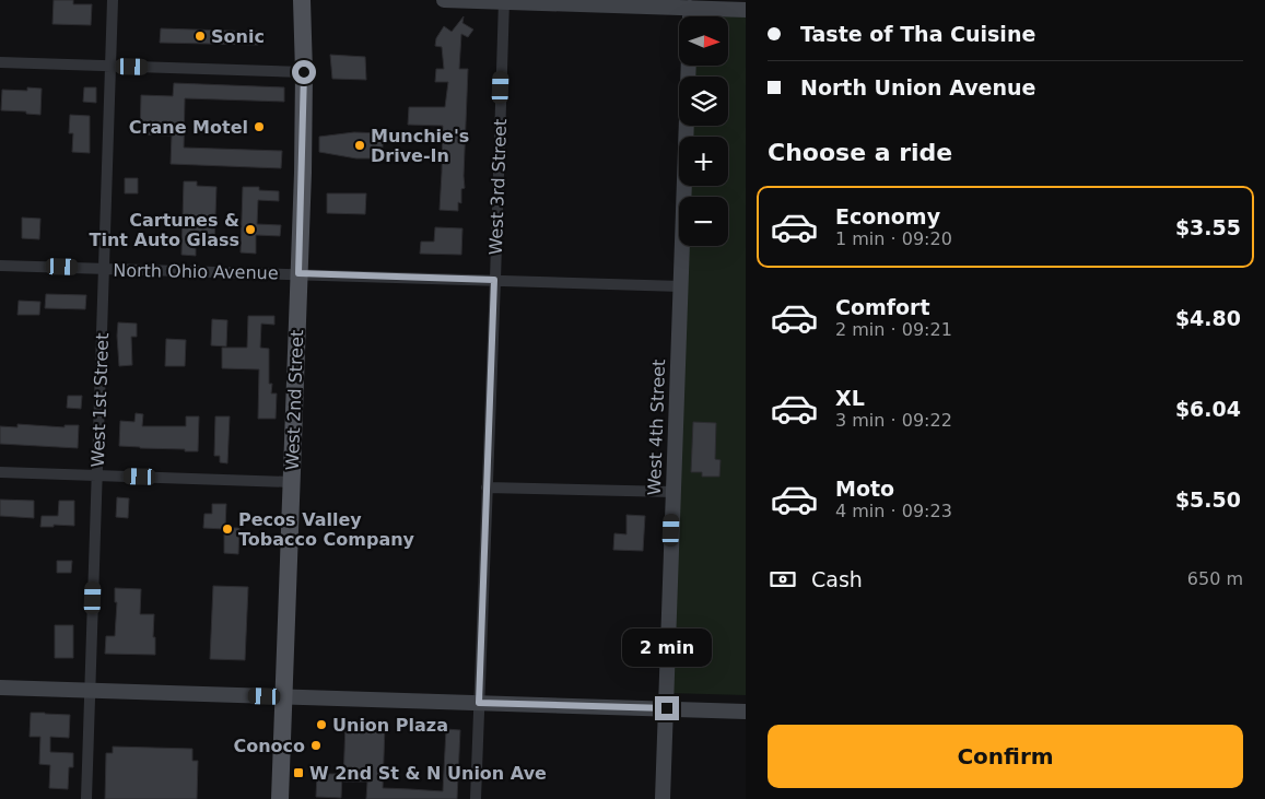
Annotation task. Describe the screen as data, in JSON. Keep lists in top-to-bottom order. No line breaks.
{"streets":{"main road":["West 2nd Street"],"street":["West 3rd Street","North Ohio Avenue","West 1st Street","West 4th Street"]},"crossings":[["West 3rd Street","North Ohio Avenue"],["North Ohio Avenue","West 1st Street"],["North Ohio Avenue","West 2nd Street"],["North Ohio Avenue","West 4th Street"]],"places":{"other":["Sonic","Crane Motel","Munchie's Drive-In","Cartunes & Tint Auto Glass","Pecos Valley Tobacco Company","Union Plaza","Conoco"],"transit":["W 2nd St & N Union Ave"]},"north":"right","page":{"banner":["Taste of Tha Cuisine","North Union Avenue"],"map_buttons":["+","−"],"heading":"Choose a ride","list":[{"name":"Economy","note":"1 min · 09:20","value":"$3.55"},{"name":"Comfort","note":"2 min · 09:21","value":"$4.80"},{"name":"XL","note":"3 min · 09:22","value":"$6.04"},{"name":"Moto","note":"4 min · 09:23","value":"$5.50"}],"pay":["Cash","650 m"],"bubble":"2 min","buttons":"Confirm"}}
